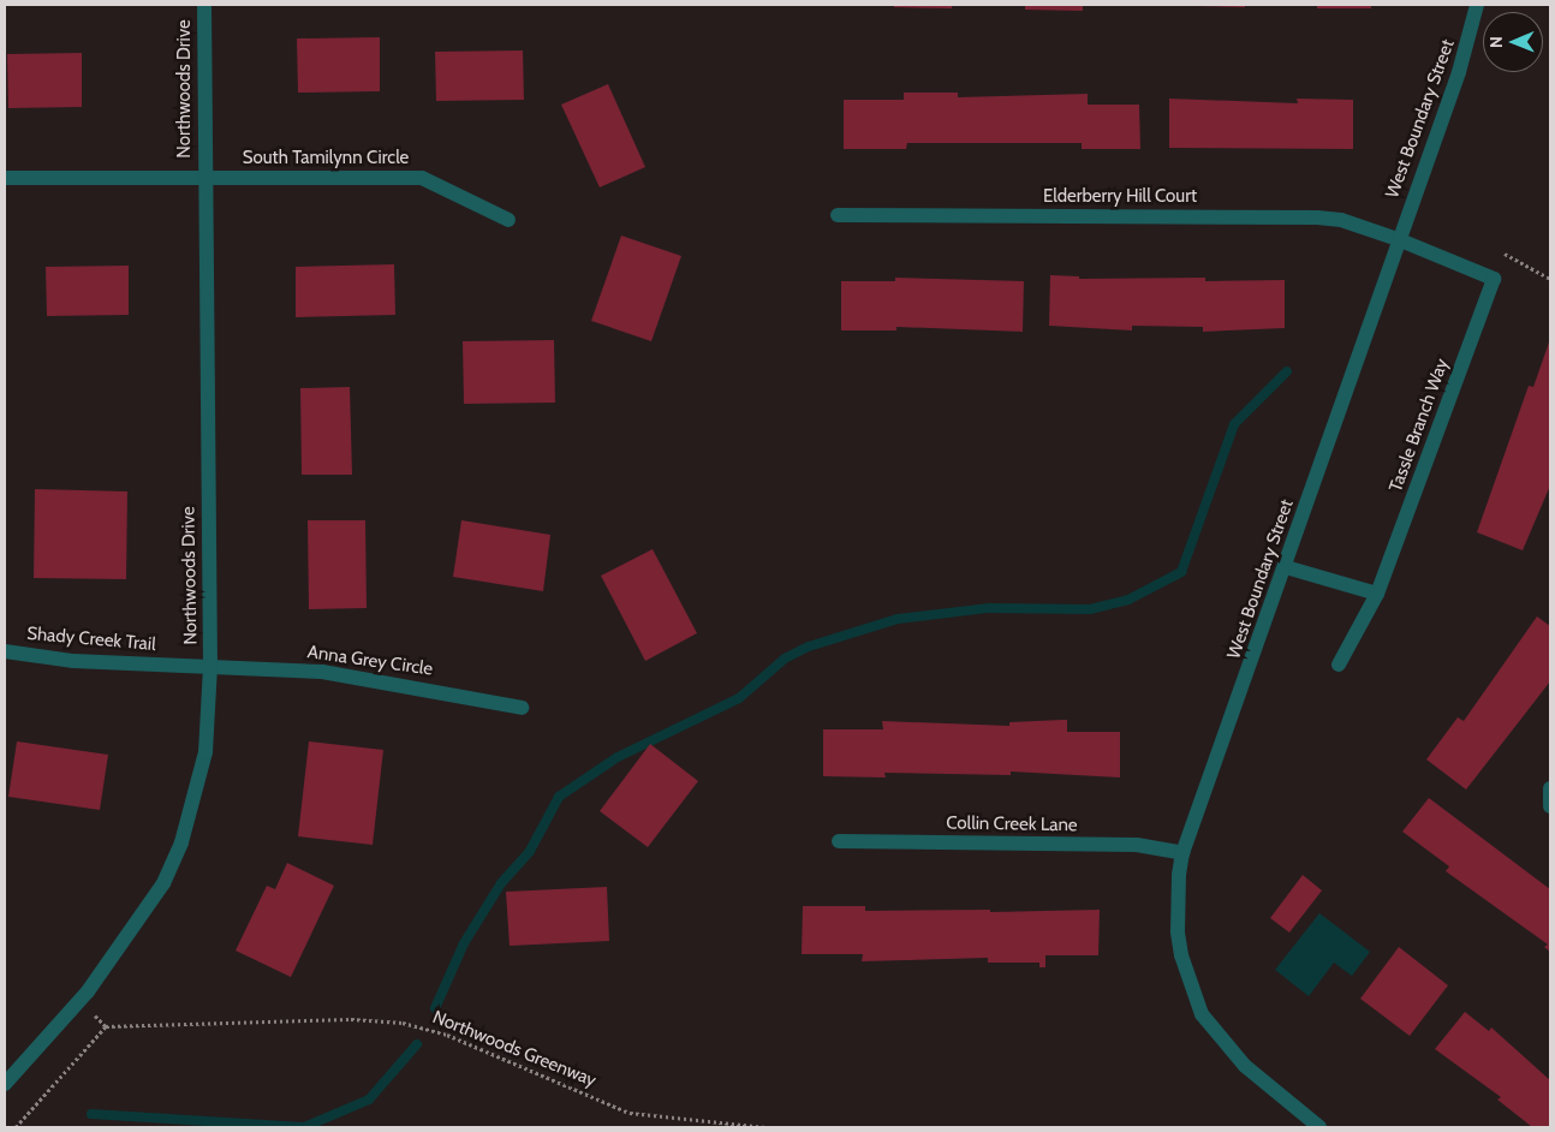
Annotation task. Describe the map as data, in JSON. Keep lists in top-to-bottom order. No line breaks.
{"streets":{"street":["Northwoods Drive","West Boundary Street","South Tamilynn Circle","Elderberry Hill Court","Tassle Branch Way","Shady Creek Trail","Anna Grey Circle","Collin Creek Lane"],"path":["Northwoods Greenway"]},"crossings":[["Northwoods Drive","South Tamilynn Circle"],["Northwoods Drive","Shady Creek Trail"],["Northwoods Drive","Anna Grey Circle"],["West Boundary Street","Elderberry Hill Court"],["West Boundary Street","Tassle Branch Way"],["West Boundary Street","Collin Creek Lane"],["Elderberry Hill Court","Tassle Branch Way"],["Shady Creek Trail","Anna Grey Circle"]],"north":"left"}
